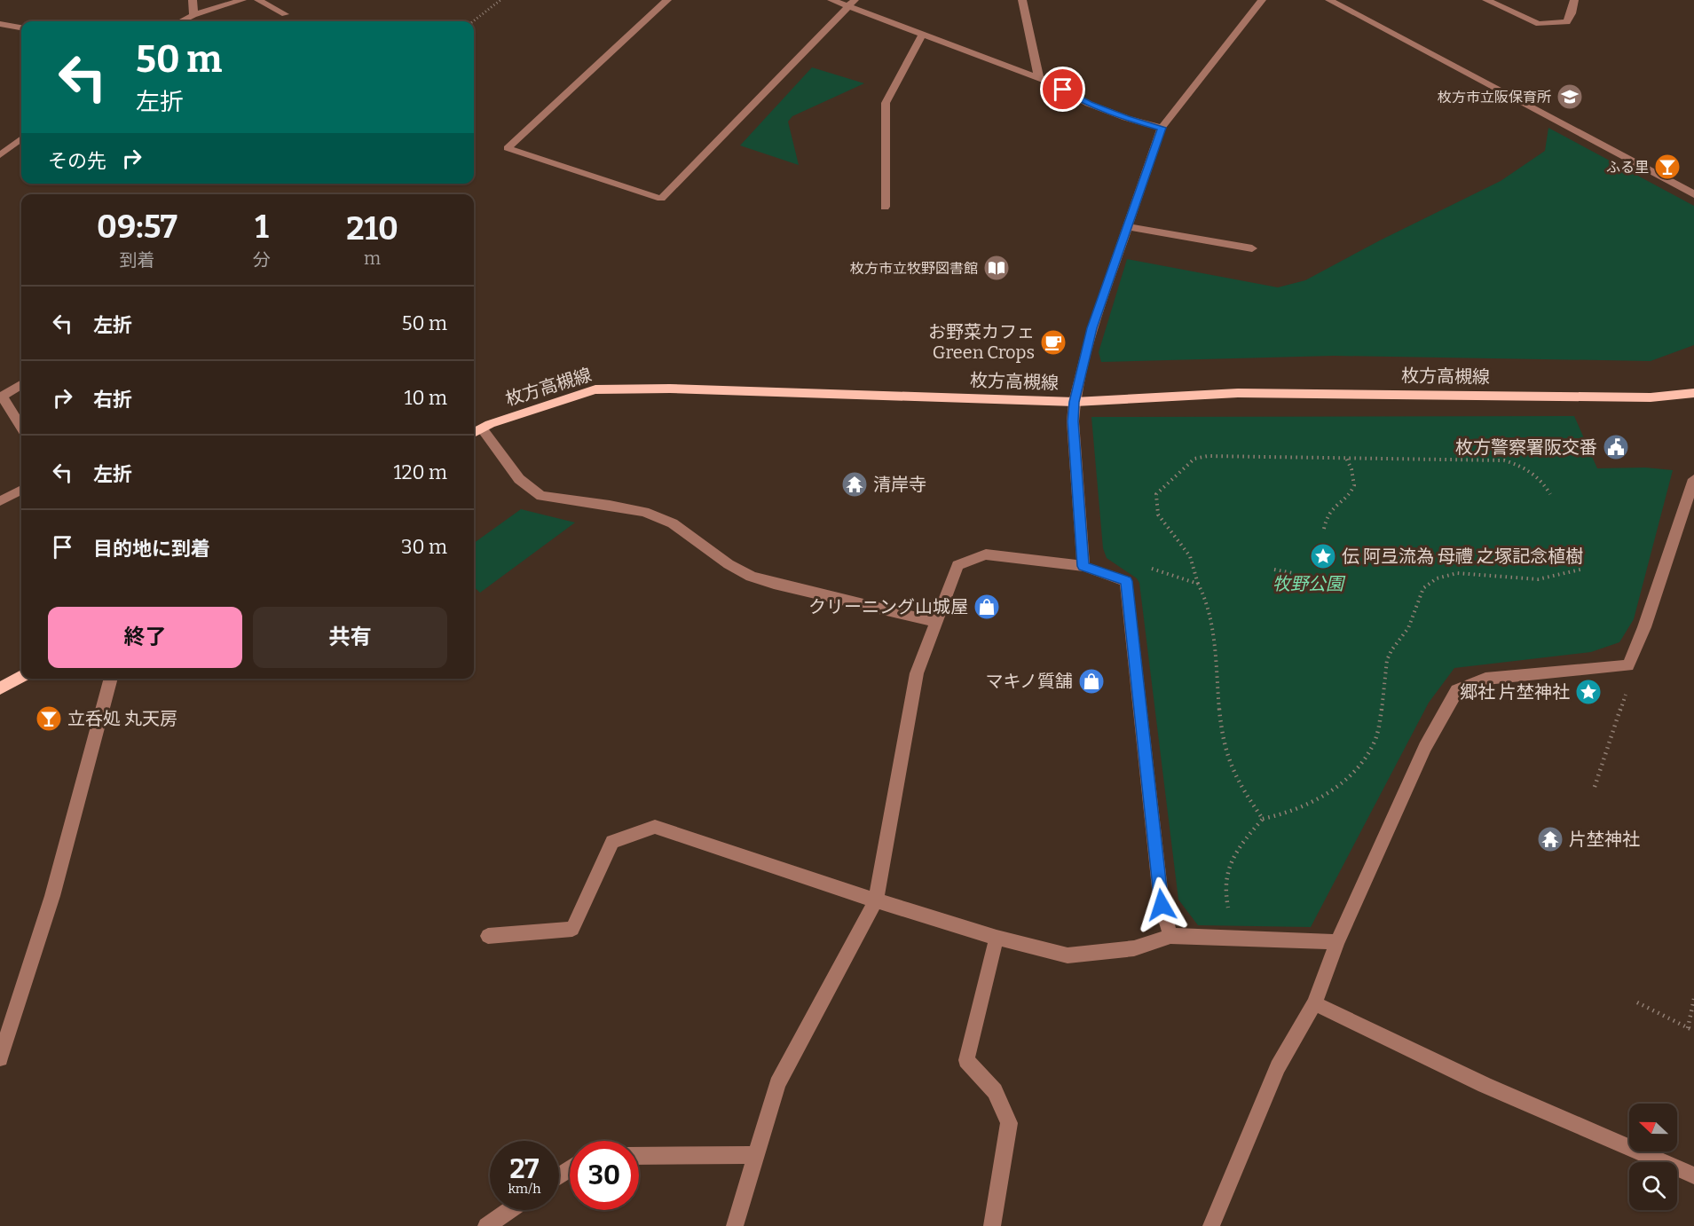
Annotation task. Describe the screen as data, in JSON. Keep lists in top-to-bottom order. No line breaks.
{"streets":{"main road":["枚方高槻線"]},"parks":["牧野公園"],"places":{"school or university":["枚方市立阪保育所"],"bar":["ふる里","立呑処 丸天房"],"library":["枚方市立牧野図書館"],"cafe":["お野菜カフェ Green Crops"],"public building":["枚方警察署阪交番"],"temple":["清岸寺","片埜神社"],"place":["伝 阿弖流為 母禮 之塚記念植樹","郷社 片埜神社"],"shop":["クリーニング山城屋","マキノ質舗"]},"north":"left","page":{"turn":["50 m","左折"],"then":"その先","eta":["09:57","到着","1","分","210","m"],"list":[{"name":"左折","value":"50 m"},{"name":"右折","value":"10 m"},{"name":"左折","value":"120 m"},{"name":"目的地に到着","value":"30 m"}],"buttons":["終了","共有"],"speed":"27 km/h","limit":"30"}}
